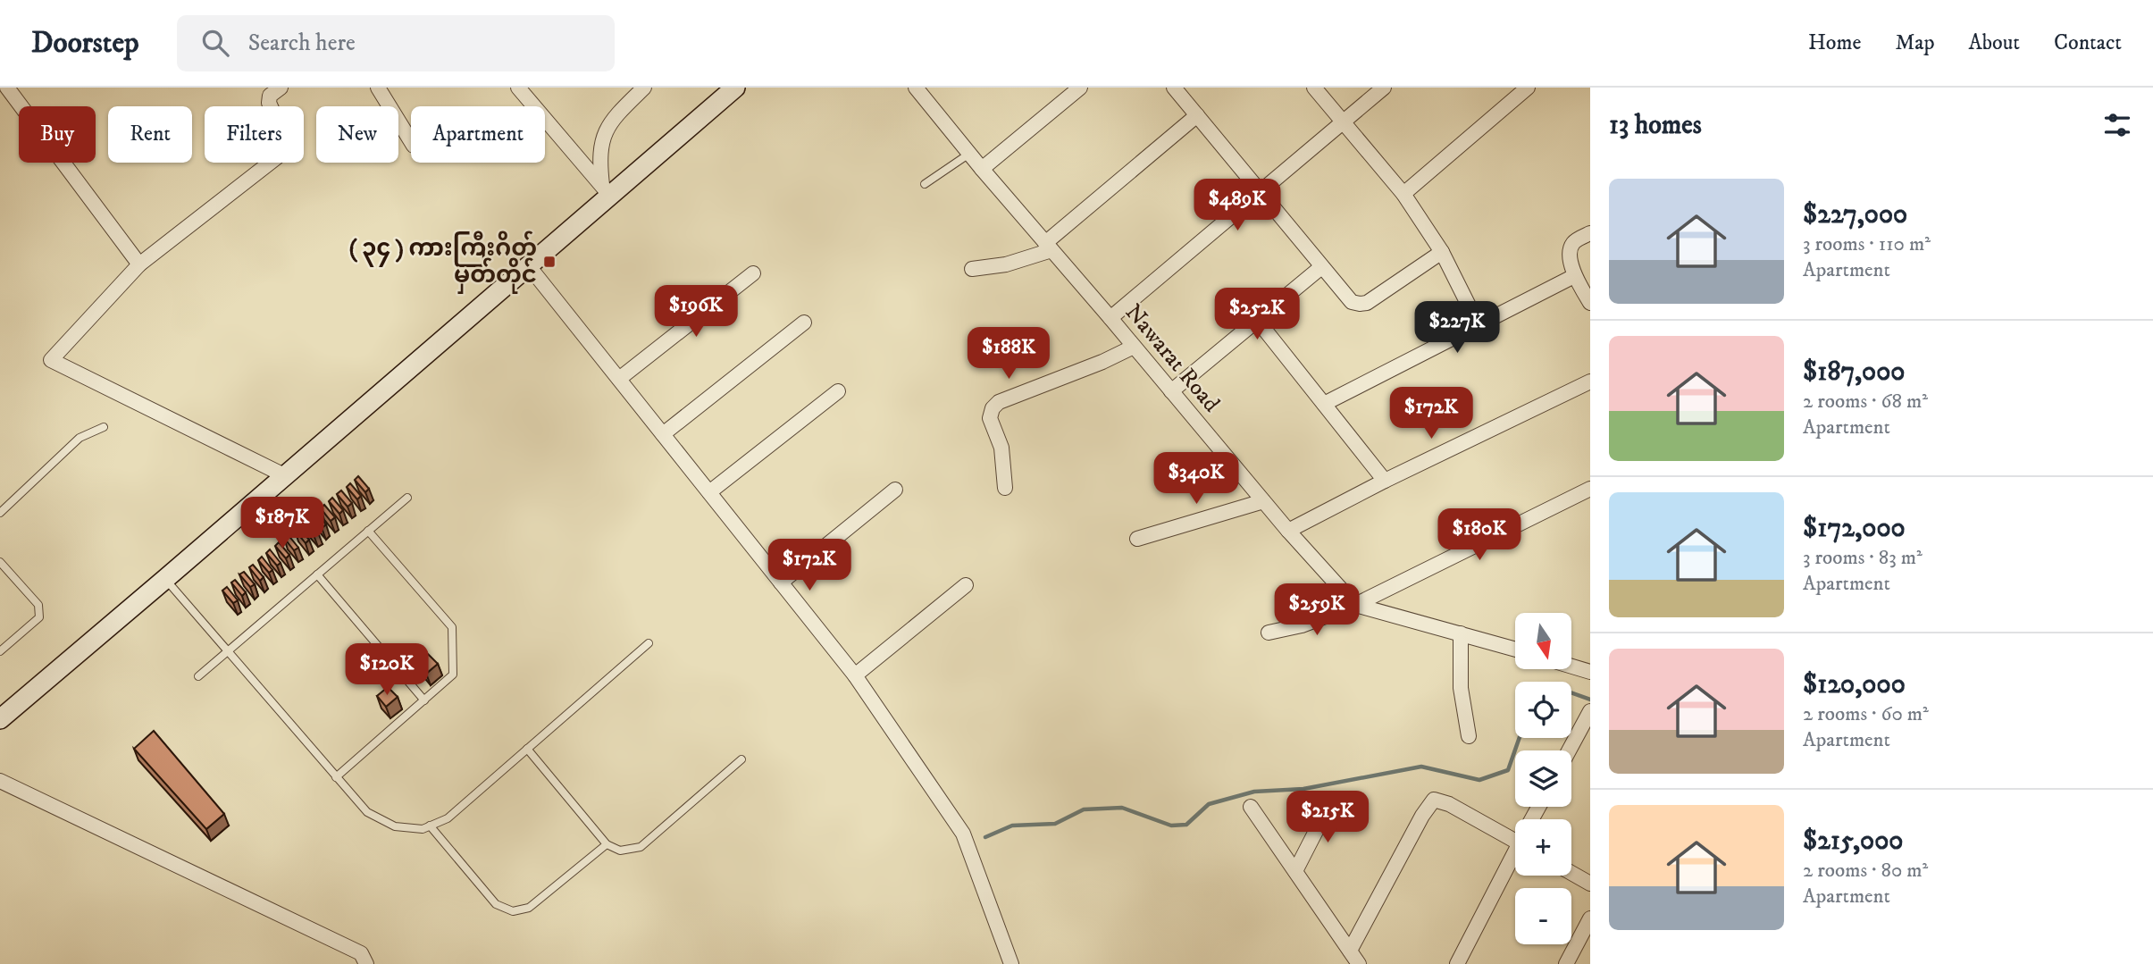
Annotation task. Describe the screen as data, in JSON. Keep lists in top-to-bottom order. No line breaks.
{"streets":{"street":["Nawarat Road"]},"places":{"transit":["( ၃၄ ) ကားကြီးဂိတ် မှတ်တိုင်"]},"north":"bottom","page":{"header":"Doorstep","search":"Search here","nav":["Home","Map","About","Contact"],"heading":"13 homes","chip":["Buy","Rent","Filters","New","Apartment"],"list":[{"name":"$227,000","note":"3 rooms · 110 m² · Apartment"},{"name":"$187,000","note":"2 rooms · 68 m² · Apartment"},{"name":"$172,000","note":"3 rooms · 83 m² · Apartment"},{"name":"$120,000","note":"2 rooms · 60 m² · Apartment"},{"name":"$215,000","note":"2 rooms · 80 m² · Apartment"}],"price":["$489K","$196K","$252K","$227K","$188K","$172K","$340K","$187K","$180K","$172K","$259K","$120K","$215K"],"map_buttons":["+","−"]}}
